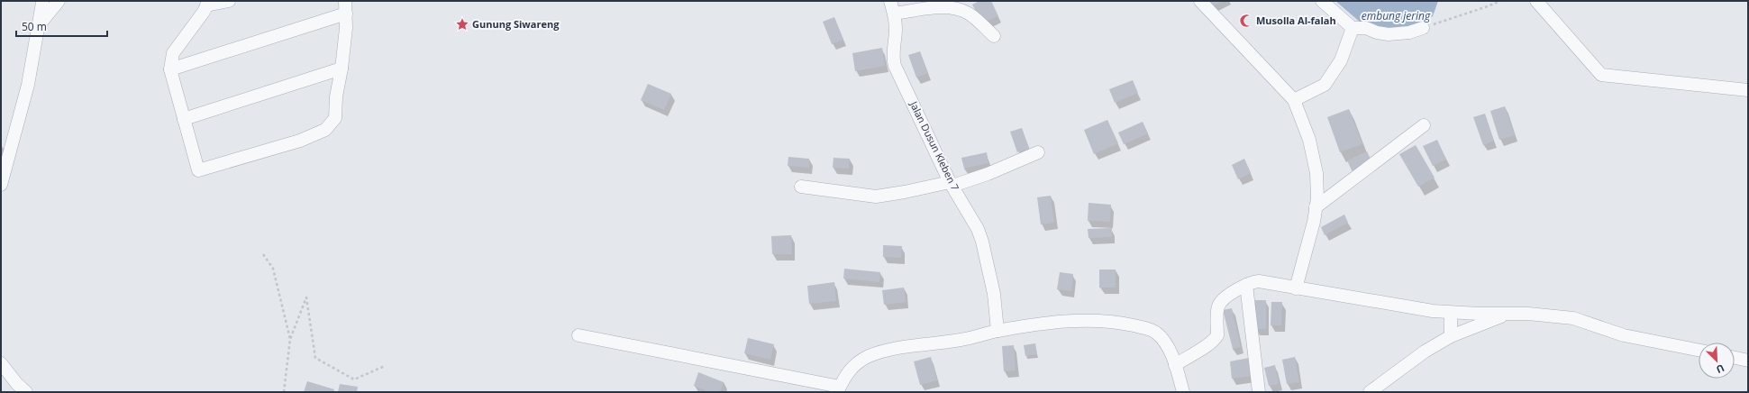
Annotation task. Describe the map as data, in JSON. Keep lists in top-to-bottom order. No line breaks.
{"streets":{"street":["Jalan Dusun Kleben 7"]},"water":["embung jering"],"places":{"mosque":["Musolla Al-falah"],"place":["Gunung Siwareng"]},"scale_bar":"50 m","north":"bottom right"}
